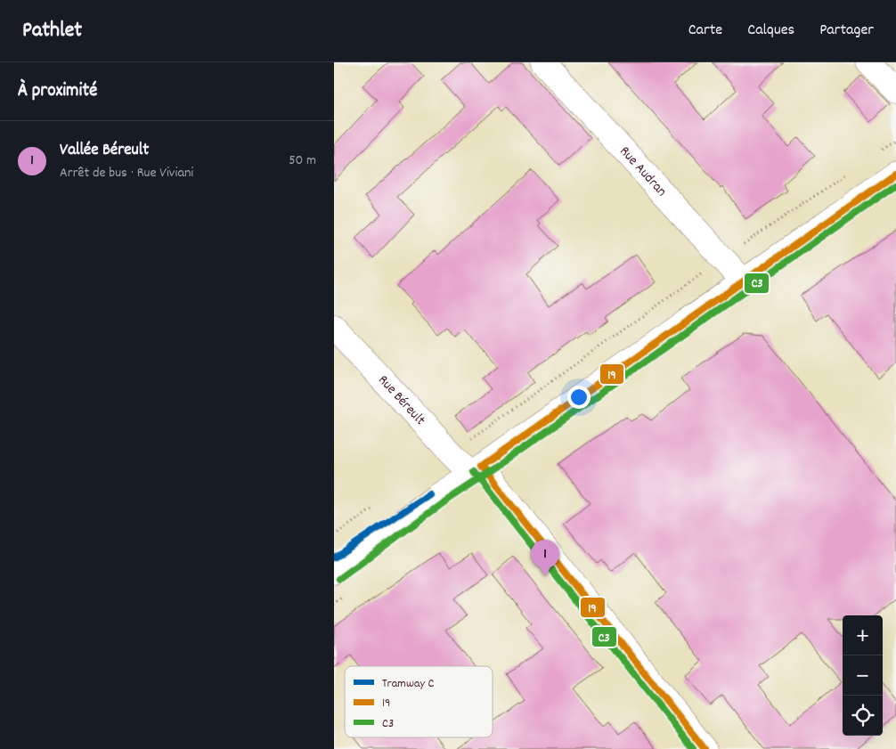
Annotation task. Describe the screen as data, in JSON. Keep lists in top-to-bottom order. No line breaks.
{"streets":{"street":["Rue Audran","Rue Béreult"]},"lines":["transit line 19","transit line C3","tram line C"],"legend":["Tramway C","19","C3"],"page":{"header":"Pathlet","nav":["Carte","Calques","Partager"],"heading":"À proximité","list":[{"mark":"1","name":"Vallée Béreult","note":"Arrêt de bus · Rue Viviani","value":"50 m"}],"pins":"1","map_buttons":["+","−"]}}
